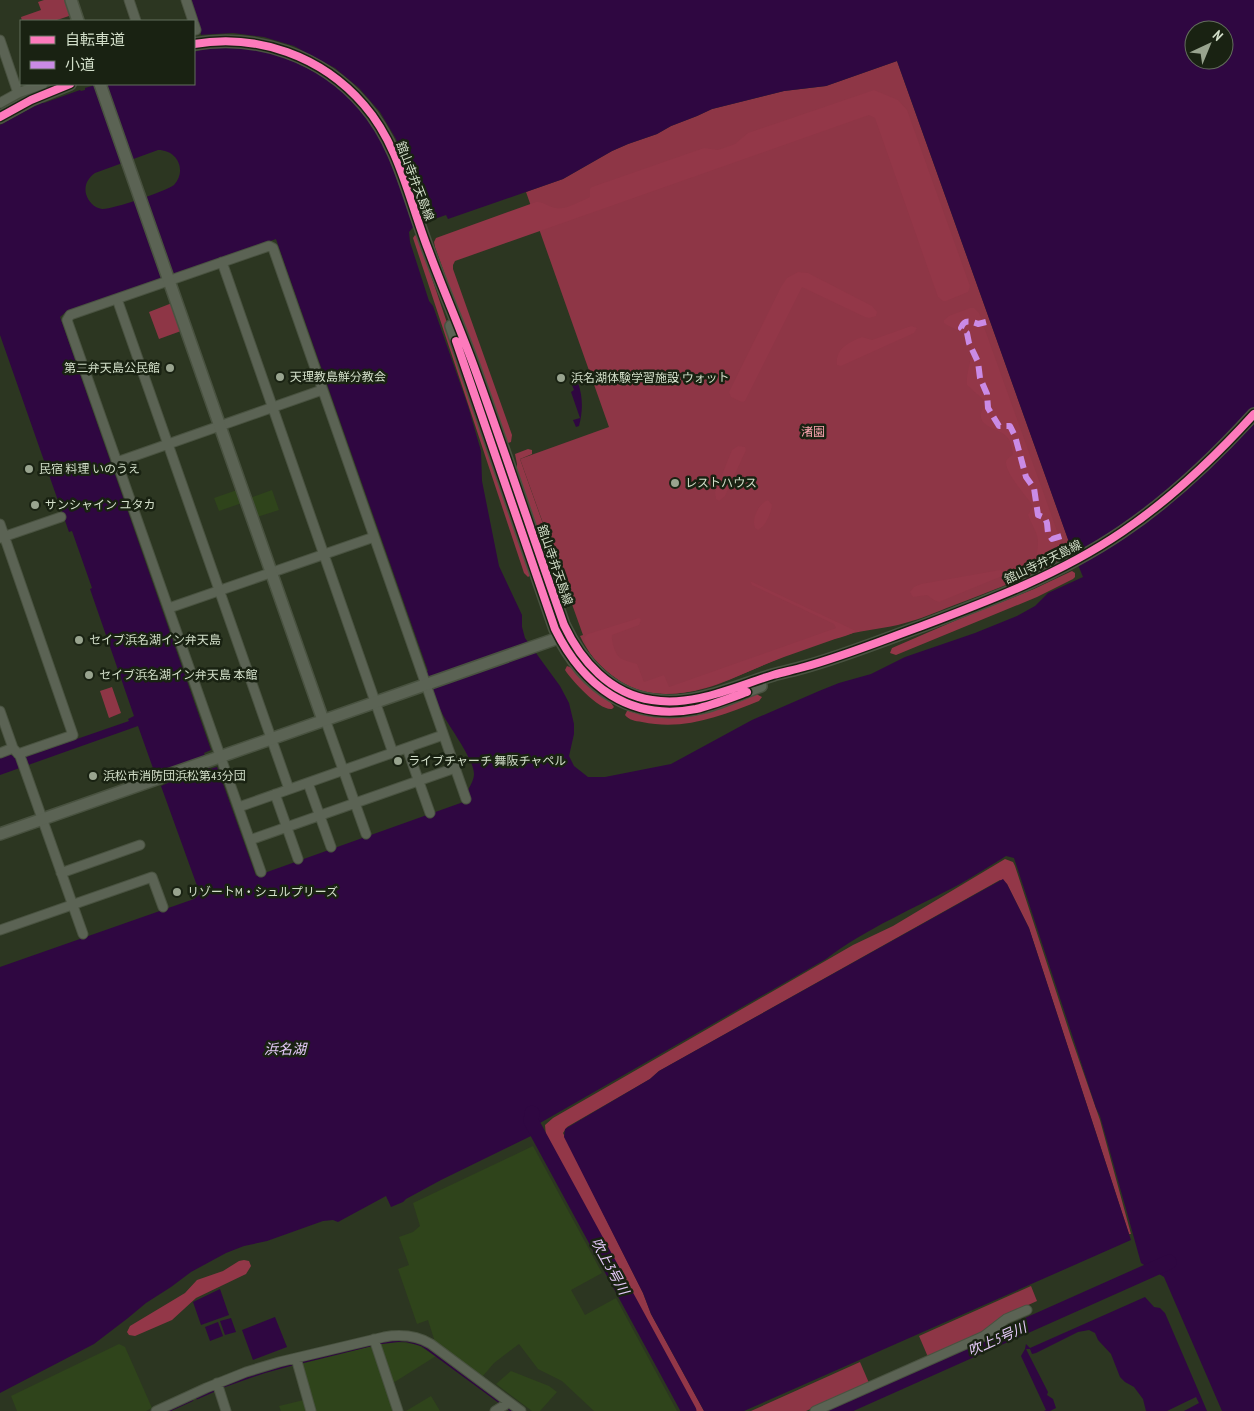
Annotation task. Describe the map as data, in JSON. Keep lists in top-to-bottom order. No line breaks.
{"streets":{"main road":["舘山寺弁天島線"]},"water":["浜名湖","吹上3号川","吹上5号川"],"parks":["渚園"],"places":["第二弁天島公民館","天理教島鮮分教会","浜名湖体験学習施設 ウォット","民宿 料理 いのうえ","レストハウス","サンシャイン ユタカ","セイブ浜名湖イン弁天島","セイブ浜名湖イン弁天島 本館","ライブチャーチ 舞阪チャペル","浜松市消防団浜松第43分団","リゾートM・シュルプリーズ"],"legend":["自転車道","小道"],"north":"top right"}
